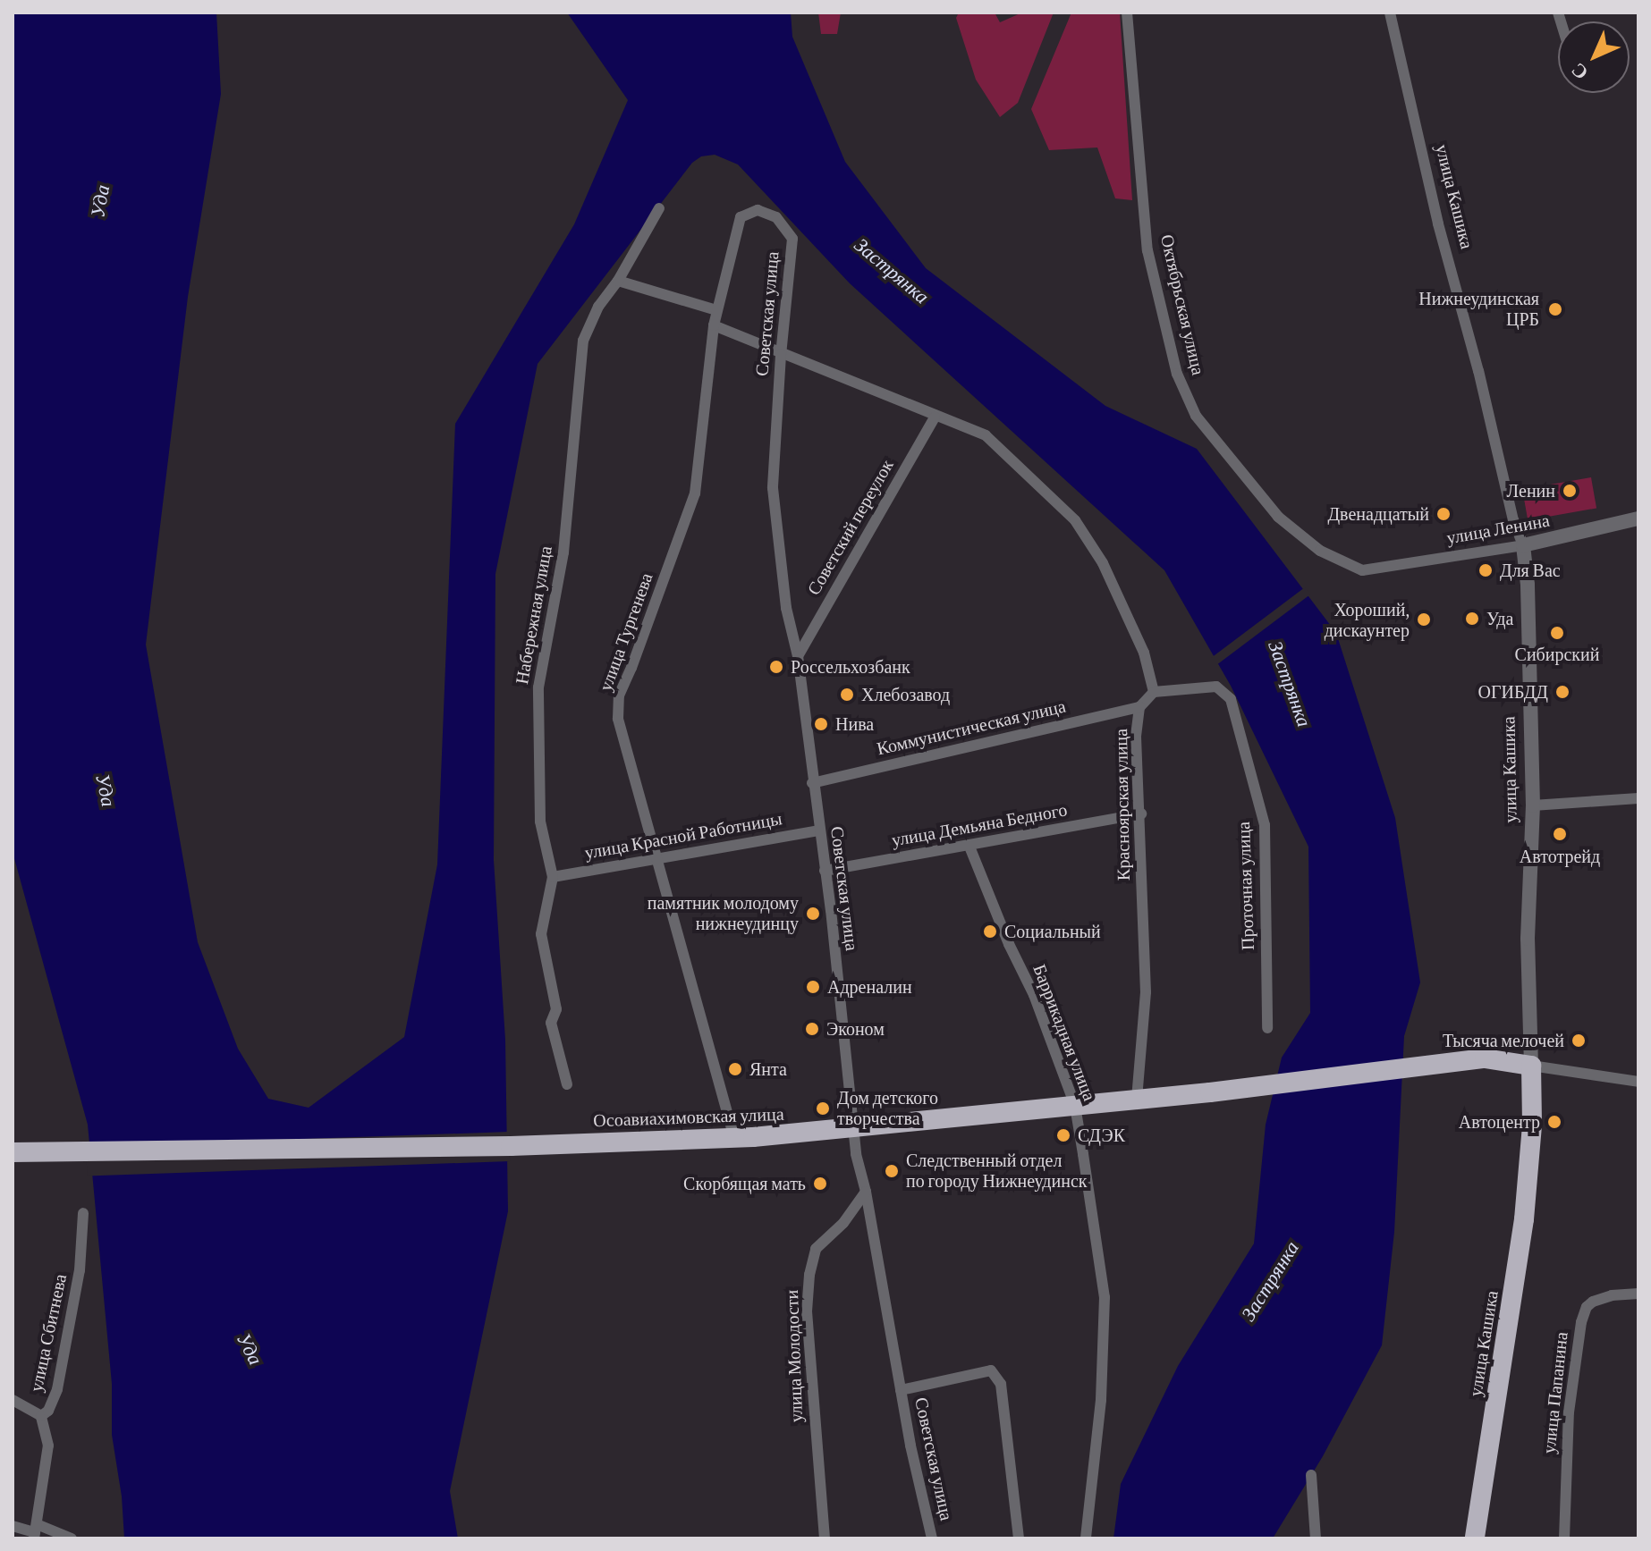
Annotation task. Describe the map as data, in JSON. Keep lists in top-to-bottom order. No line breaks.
{"streets":{"highway":["улица Кашика","Осоавиахимовская улица"],"street":["Октябрьская улица","Советская улица","Советский переулок","улица Ленина","Набережная улица","улица Тургенева","Коммунистическая улица","Красноярская улица","улица Демьяна Бедного","улица Красной Работницы","Проточная улица","Баррикадная улица","улица Сбитнева","улица Молодости","улица Папанина"]},"crossings":[["улица Кашика","улица Ленина"],["улица Кашика","Осоавиахимовская улица"],["Октябрьская улица","улица Ленина"],["Советская улица","Советский переулок"],["Советская улица","улица Тургенева"],["Советская улица","Коммунистическая улица"],["Советская улица","улица Демьяна Бедного"],["Советская улица","улица Красной Работницы"],["Советская улица","Осоавиахимовская улица"],["Советская улица","улица Молодости"],["Набережная улица","улица Красной Работницы"],["улица Тургенева","улица Красной Работницы"],["улица Тургенева","Осоавиахимовская улица"],["Коммунистическая улица","Красноярская улица"],["Красноярская улица","улица Демьяна Бедного"],["Красноярская улица","Проточная улица"],["Красноярская улица","Осоавиахимовская улица"],["улица Демьяна Бедного","Баррикадная улица"],["Баррикадная улица","Осоавиахимовская улица"]],"water":["Уда","Застрянка"],"places":["Нижнеудинская ЦРБ","Ленин","Двенадцатый","Для Вас","Уда","Хороший, дискаунтер","Сибирский","Россельхозбанк","ОГИБДД","Хлебозавод","Нива","Автотрейд","памятник молодому нижнеудинцу","Социальный","Адреналин","Эконом","Тысяча мелочей","Янта","Дом детского творчества","Автоцентр","СДЭК","Следственный отдел по городу Нижнеудинск","Скорбящая мать"],"north":"bottom left"}
